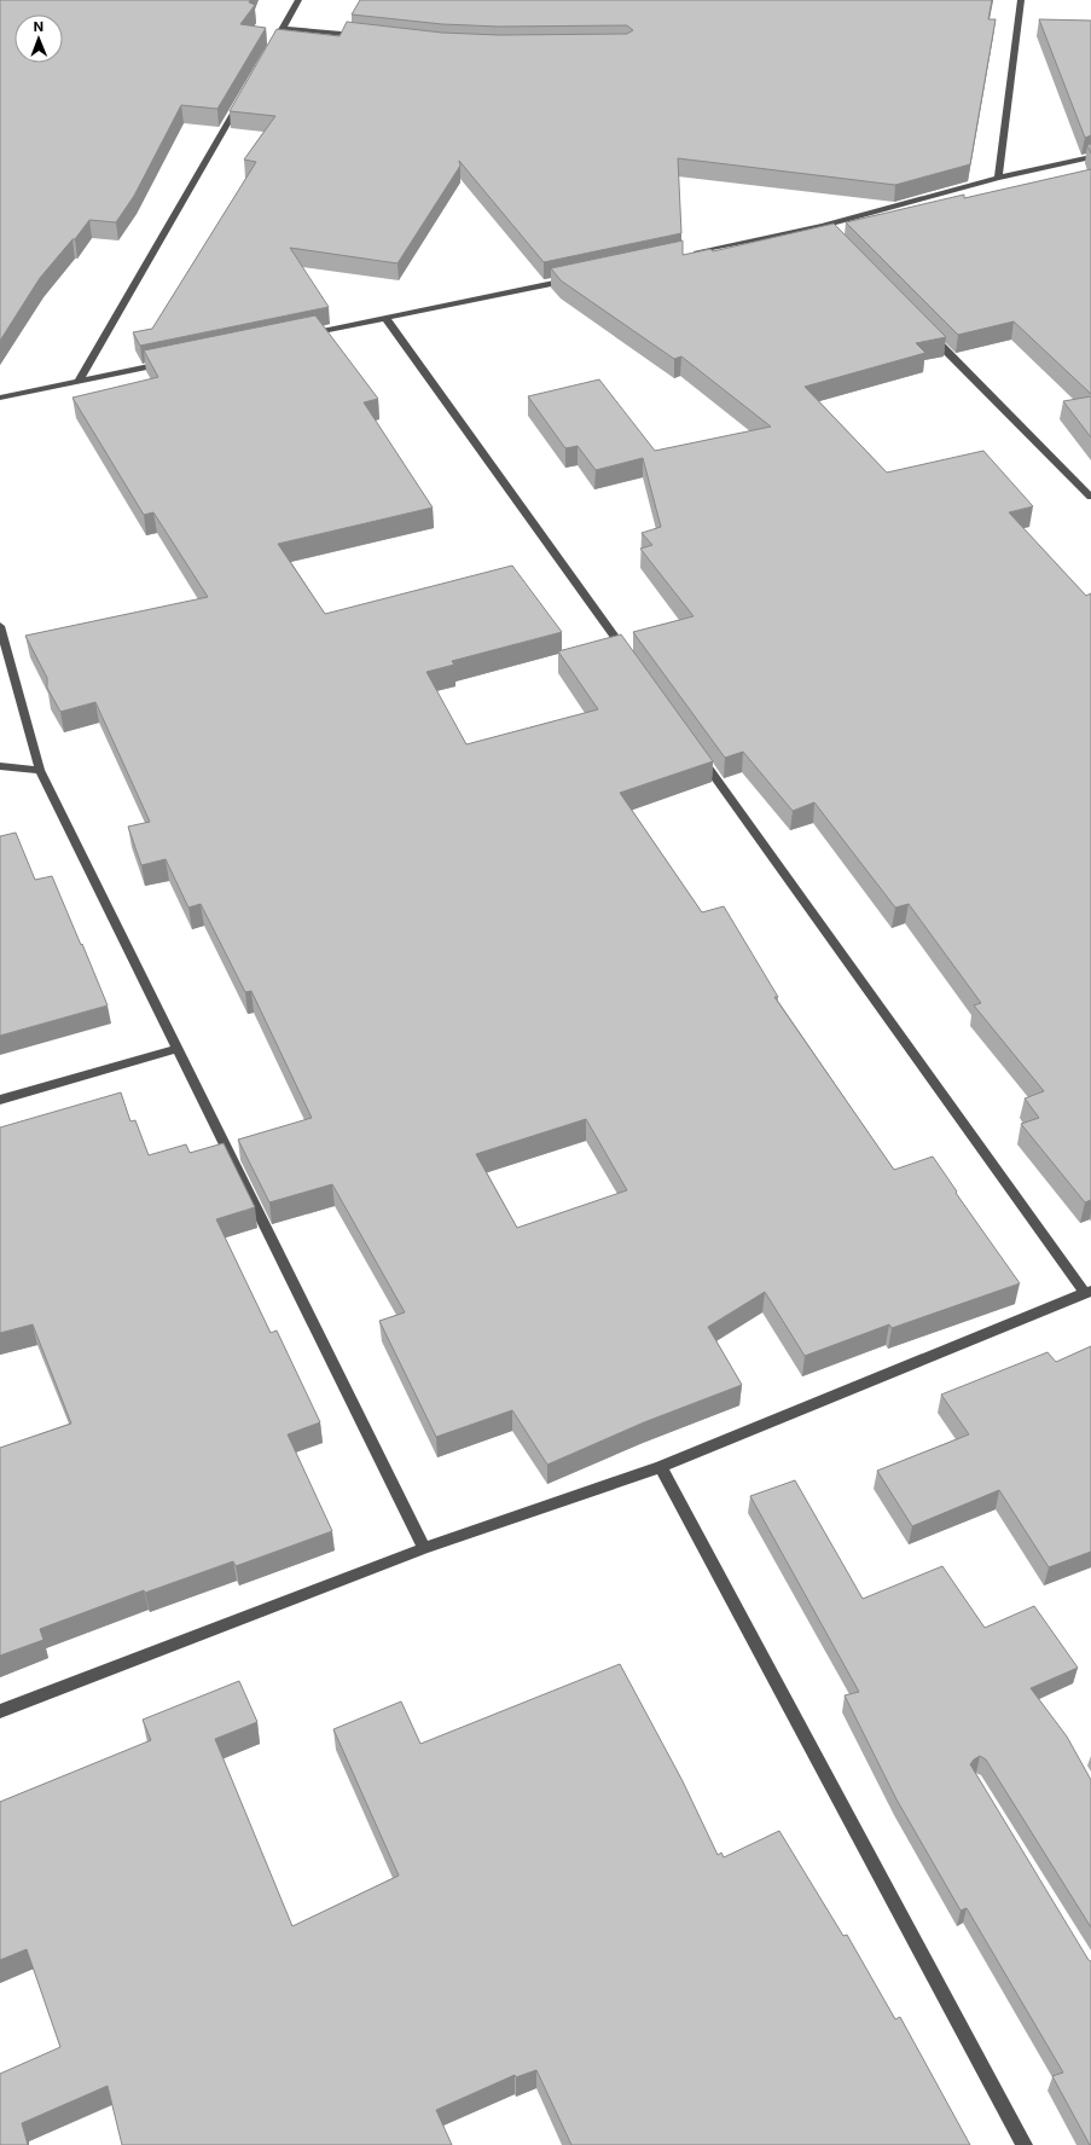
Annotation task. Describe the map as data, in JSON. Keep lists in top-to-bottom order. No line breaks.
{"north":"top"}
